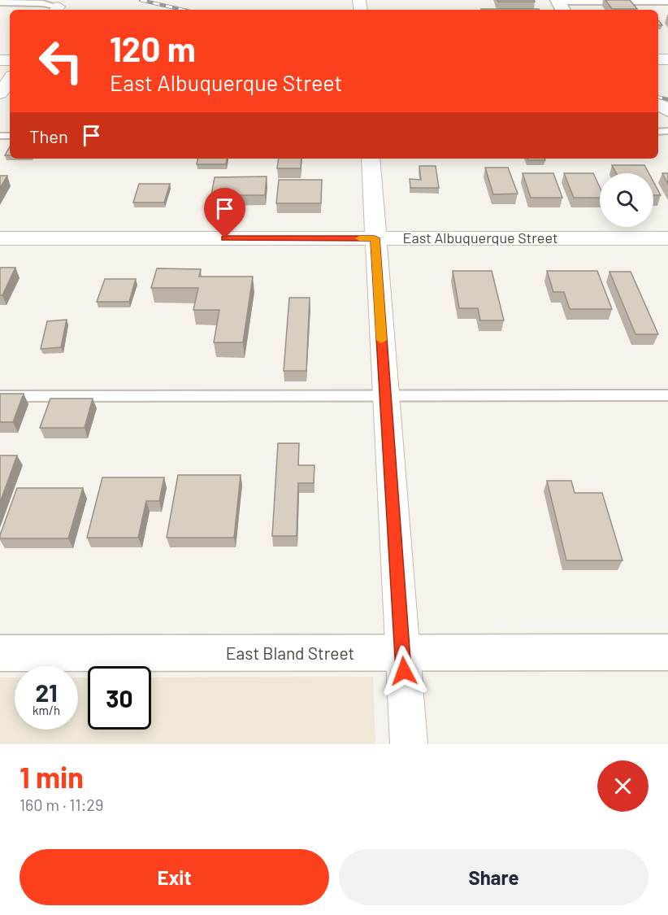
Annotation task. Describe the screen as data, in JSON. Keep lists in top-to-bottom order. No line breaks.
{"streets":{"street":["East Albuquerque Street","East Bland Street"]},"page":{"turn":["120 m","East Albuquerque Street"],"then":"Then","speed":"21 km/h","limit":"30","heading":["1 min","160 m · 11:29"],"buttons":["Exit","Share"]}}
